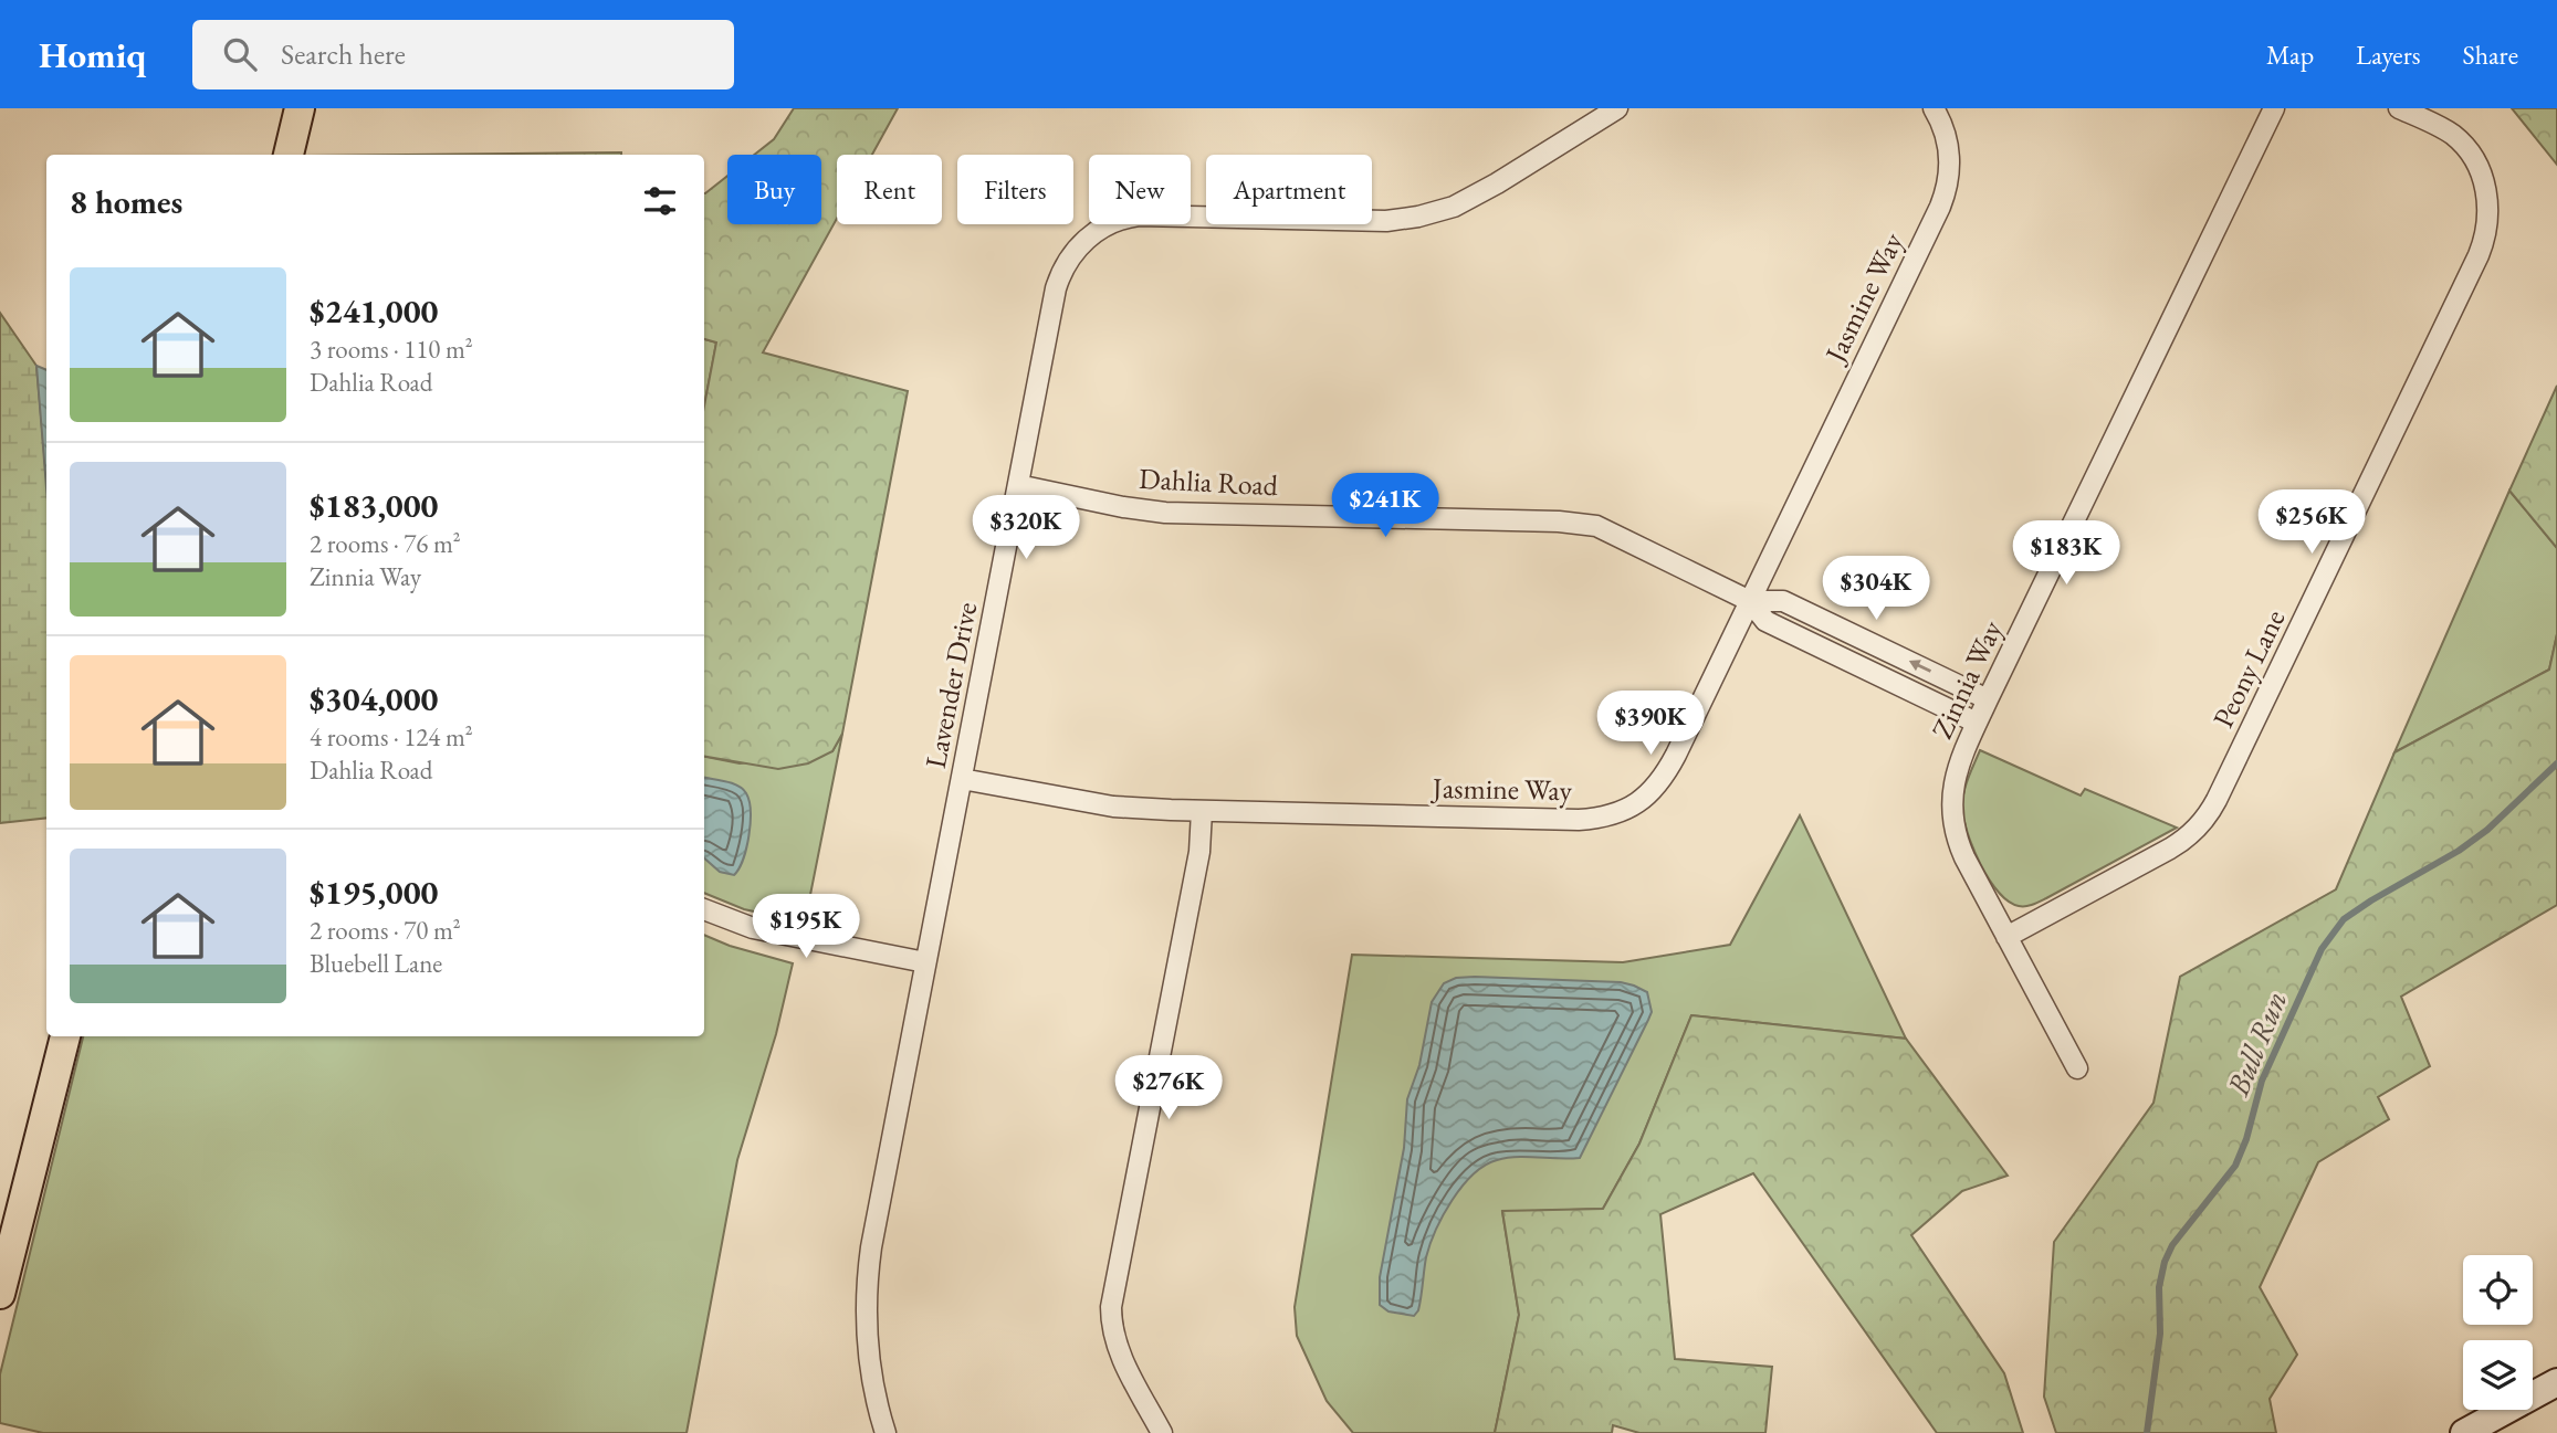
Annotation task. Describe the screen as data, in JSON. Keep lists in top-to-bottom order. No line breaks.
{"streets":{"street":["Jasmine Way","Dahlia Road","Peony Lane","Zinnia Way","Lavender Drive"]},"crossings":[["Jasmine Way","Dahlia Road"],["Jasmine Way","Lavender Drive"],["Dahlia Road","Zinnia Way"],["Dahlia Road","Lavender Drive"],["Peony Lane","Zinnia Way"]],"water":["Bull Run"],"page":{"header":"Homiq","search":"Search here","nav":["Map","Layers","Share"],"chip":["Buy","Rent","Filters","New","Apartment"],"heading":"8 homes","list":[{"name":"$241,000","note":"3 rooms · 110 m² · Dahlia Road"},{"name":"$183,000","note":"2 rooms · 76 m² · Zinnia Way"},{"name":"$304,000","note":"4 rooms · 124 m² · Dahlia Road"},{"name":"$195,000","note":"2 rooms · 70 m² · Bluebell Lane"}],"price":["$241K","$256K","$320K","$183K","$304K","$390K","$195K","$276K"]}}
